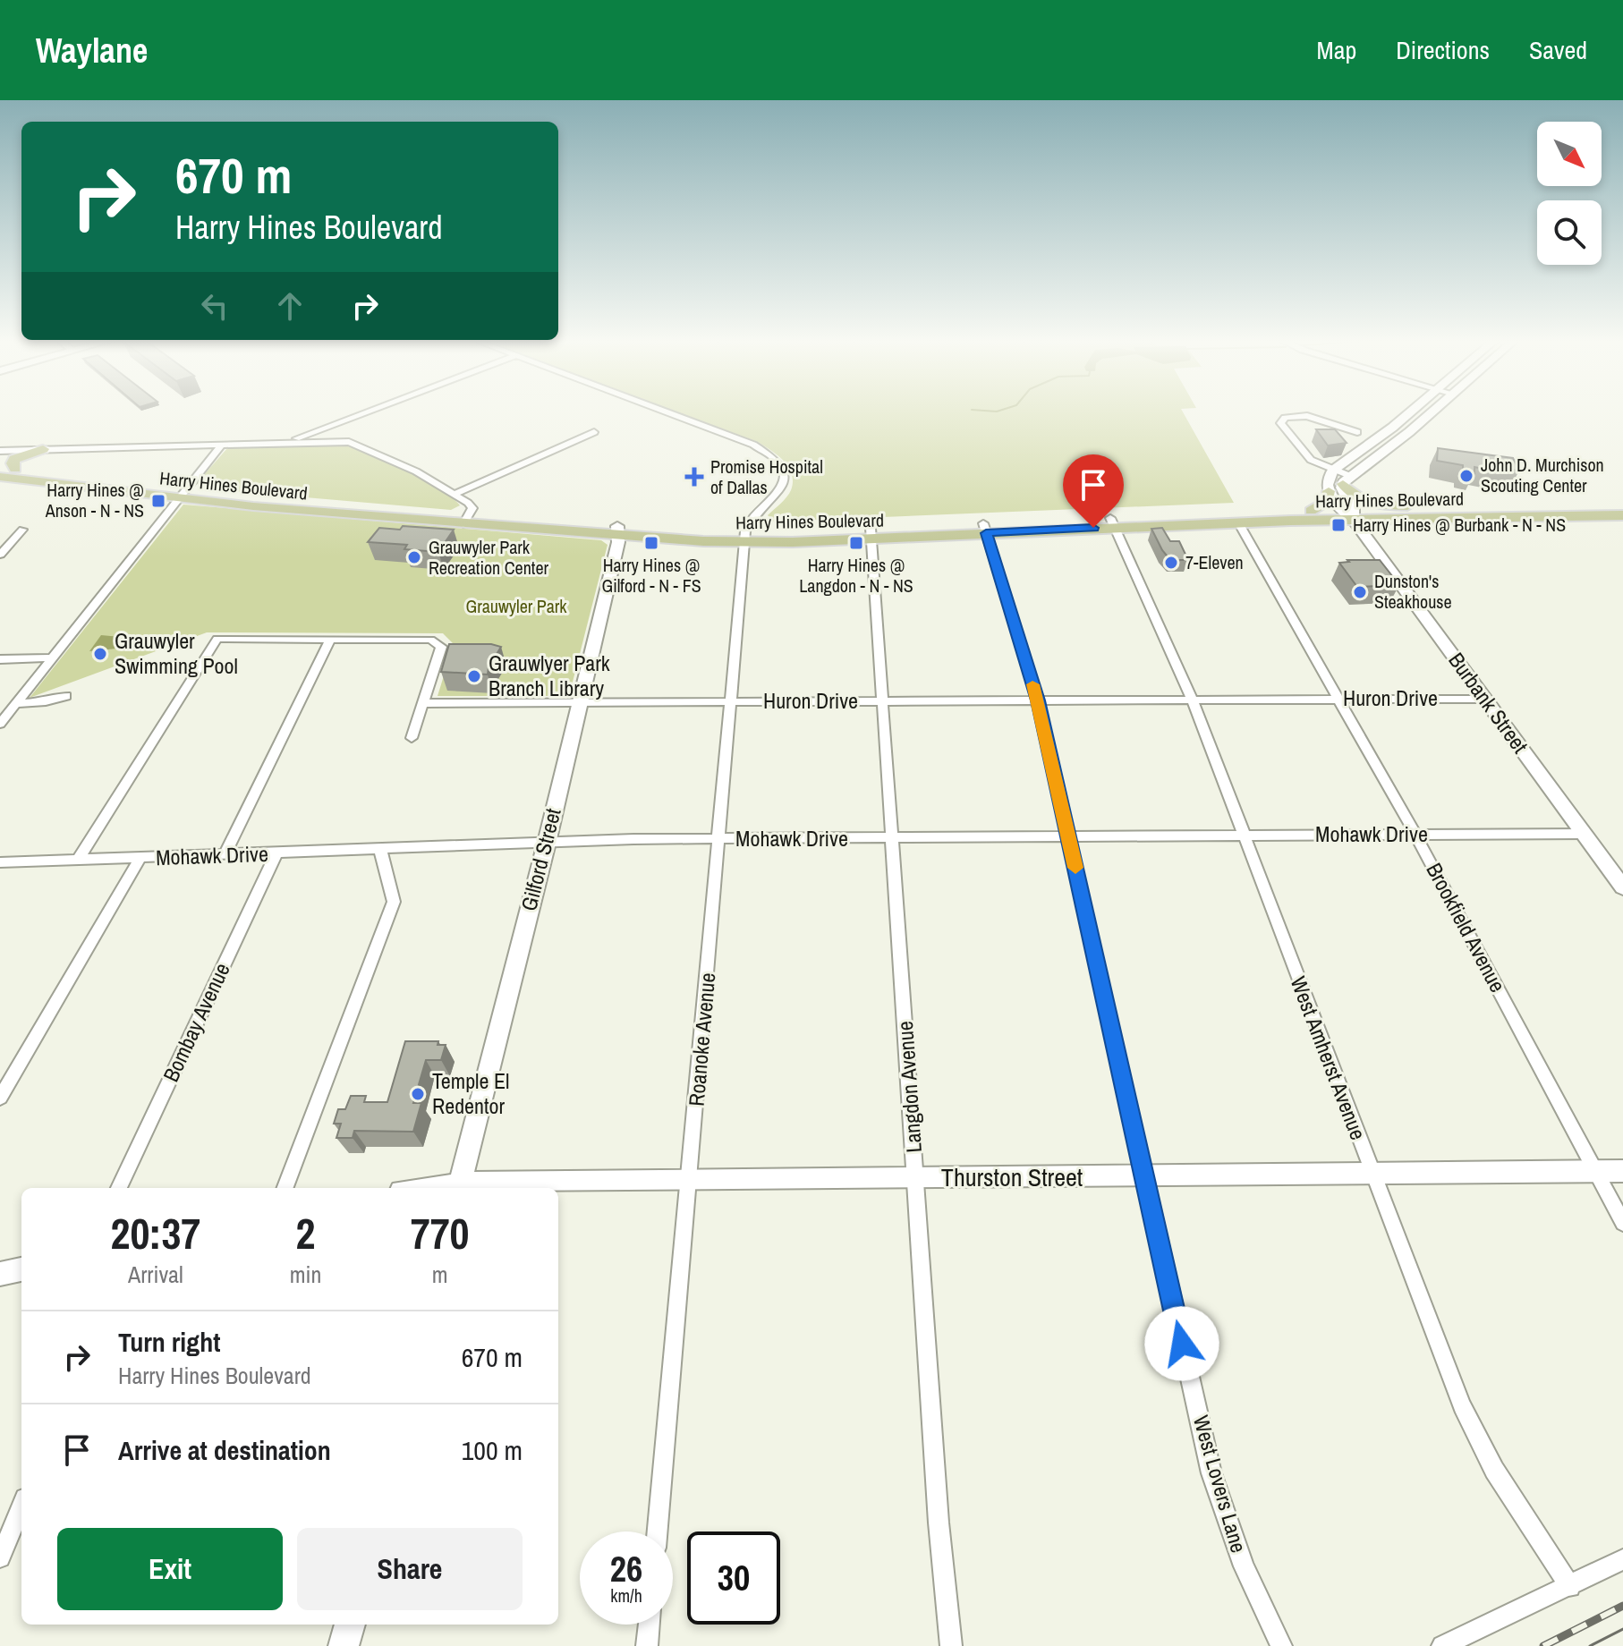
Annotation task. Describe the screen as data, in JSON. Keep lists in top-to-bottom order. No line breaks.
{"streets":{"main road":["Harry Hines Boulevard"],"street":["Huron Drive","Burbank Street","Mohawk Drive","Gilford Street","Brookfield Avenue","Bombay Avenue","Roanoke Avenue","West Amherst Avenue","Langdon Avenue","Thurston Street","West Lovers Lane"]},"crossings":[["Harry Hines Boulevard","Burbank Street"],["Harry Hines Boulevard","Gilford Street"],["Harry Hines Boulevard","Brookfield Avenue"],["Harry Hines Boulevard","Roanoke Avenue"],["Harry Hines Boulevard","West Amherst Avenue"],["Harry Hines Boulevard","Langdon Avenue"],["Harry Hines Boulevard","West Lovers Lane"],["Huron Drive","Burbank Street"],["Huron Drive","Gilford Street"],["Huron Drive","Brookfield Avenue"],["Huron Drive","Roanoke Avenue"],["Huron Drive","West Amherst Avenue"],["Huron Drive","Langdon Avenue"],["Huron Drive","West Lovers Lane"],["Burbank Street","Mohawk Drive"],["Mohawk Drive","Gilford Street"],["Mohawk Drive","Brookfield Avenue"],["Mohawk Drive","Bombay Avenue"],["Mohawk Drive","Roanoke Avenue"],["Mohawk Drive","West Amherst Avenue"],["Mohawk Drive","Langdon Avenue"],["Mohawk Drive","West Lovers Lane"],["Gilford Street","Thurston Street"],["Brookfield Avenue","Thurston Street"],["Roanoke Avenue","Thurston Street"],["West Amherst Avenue","Thurston Street"],["Langdon Avenue","Thurston Street"],["Thurston Street","West Lovers Lane"]],"parks":["Grauwyler Park"],"places":{"other":["John D. Murchison Scouting Center","Grauwyler Park Recreation Center","7-Eleven","Dunston's Steakhouse","Grauwyler Swimming Pool","Grauwlyer Park Branch Library","Temple El Redentor"],"health":["Promise Hospital of Dallas"],"transit":["Harry Hines @ Anson - N - NS","Harry Hines @ Burbank - N - NS","Harry Hines @ Gilford - N - FS","Harry Hines @ Langdon - N - NS"]},"north":"bottom right","page":{"header":"Waylane","nav":["Map","Directions","Saved"],"turn":["670 m","Harry Hines Boulevard"],"eta":["20:37","Arrival","2","min","770","m"],"list":[{"name":"Turn right","note":"Harry Hines Boulevard","value":"670 m"},{"name":"Arrive at destination","value":"100 m"}],"buttons":["Exit","Share"],"speed":"26 km/h","limit":"30"}}
